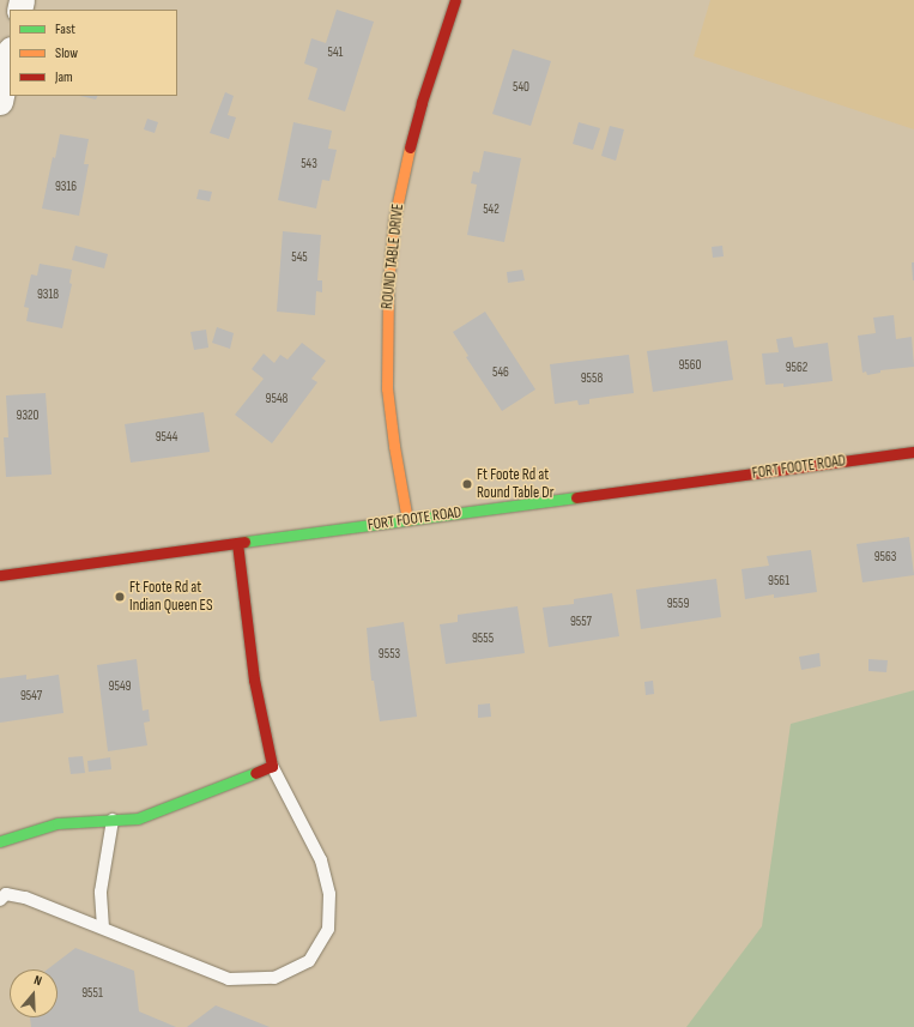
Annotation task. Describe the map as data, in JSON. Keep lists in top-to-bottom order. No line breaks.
{"streets":{"street":["ROUND TABLE DRIVE","FORT FOOTE ROAD"]},"crossings":[["ROUND TABLE DRIVE","FORT FOOTE ROAD"]],"places":["Ft Foote Rd at Round Table Dr","Ft Foote Rd at Indian Queen ES"],"house_numbers":["541","540","543","9316","542","545","9318","9560","9562","546","9558","9548","9320","9544","9563","9561","9559","9557","9555","9553","9549","9547","9551"],"legend":["Fast","Slow","Jam"],"north":"top"}
